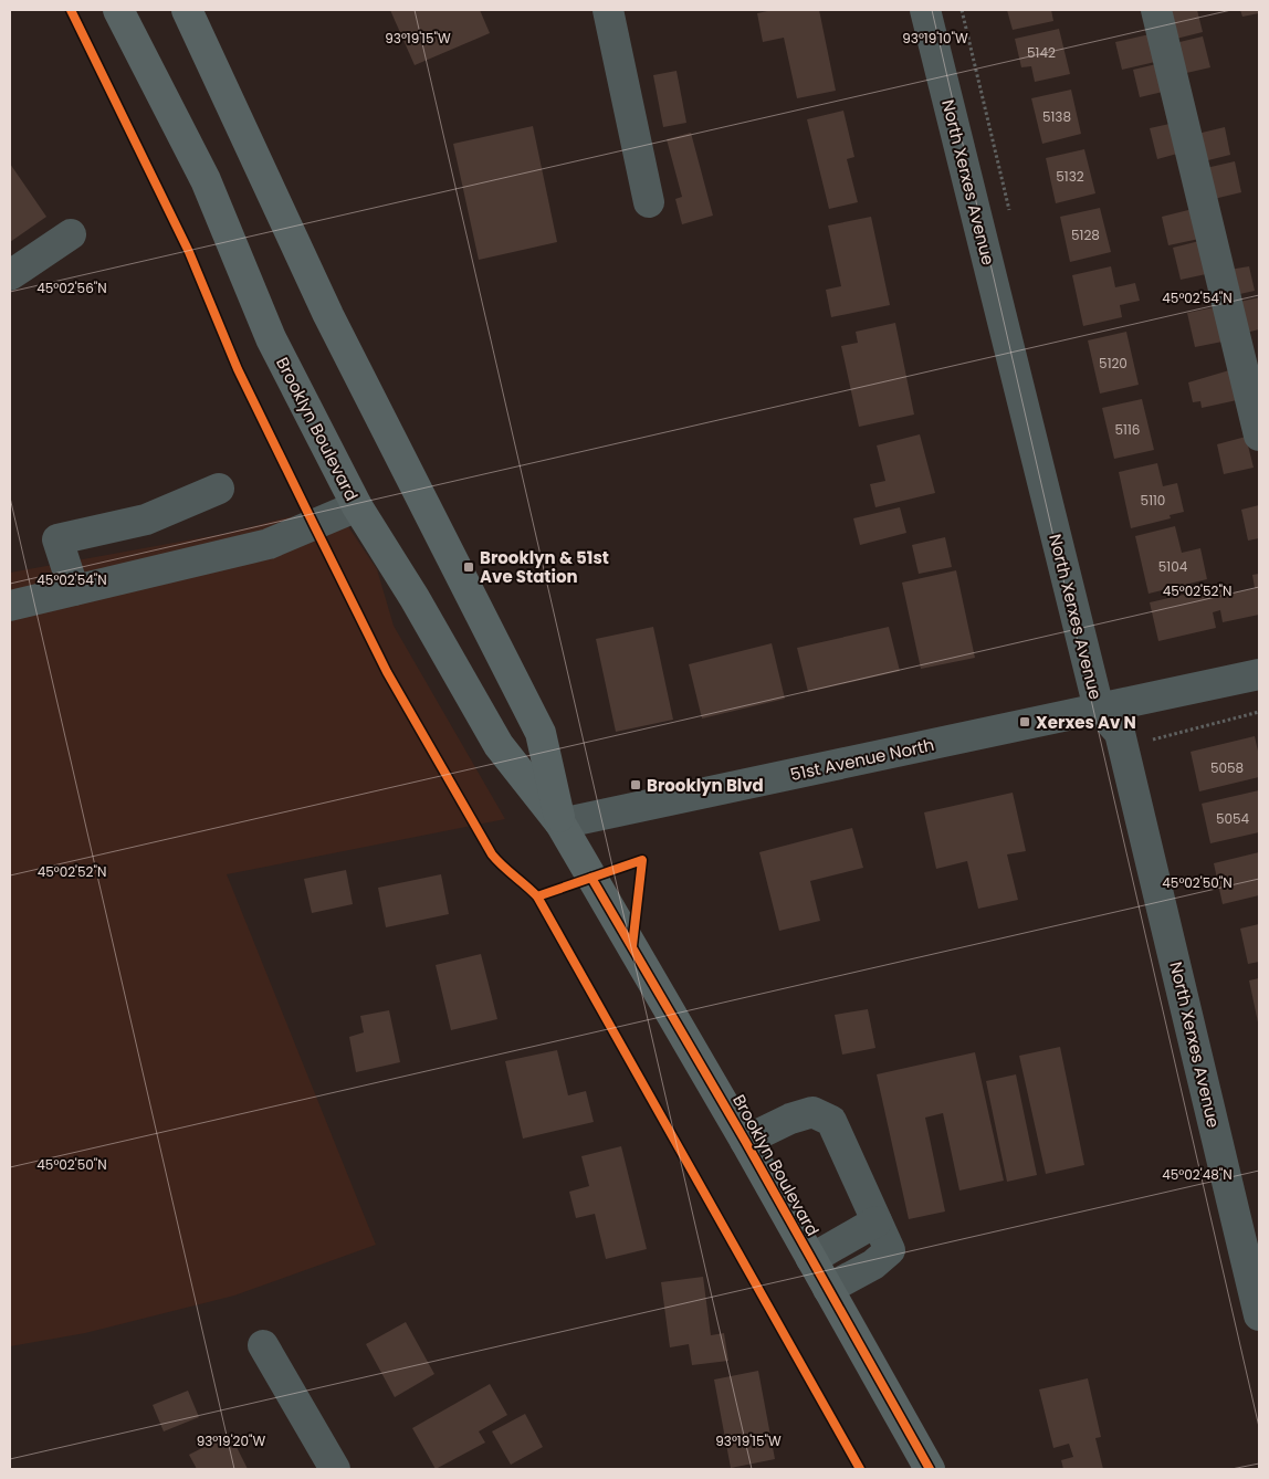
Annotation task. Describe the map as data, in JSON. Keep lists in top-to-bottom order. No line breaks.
{"streets":{"main road":["Brooklyn Boulevard"],"street":["North Xerxes Avenue","51st Avenue North"]},"crossings":[["North Xerxes Avenue","51st Avenue North"],["Brooklyn Boulevard","51st Avenue North"]],"places":{"transit":["Brooklyn & 51st Ave Station","Xerxes Av N","Brooklyn Blvd"]},"house_numbers":["5142","5138","5132","5128","5120","5116","5110","5104","5058","5054"],"coordinates":["93°19'15\"W","93°19'10\"W","45°02'56\"N","45°02'54\"N","45°02'52\"N","45°02'50\"N","45°02'48\"N","93°19'20\"W"]}
